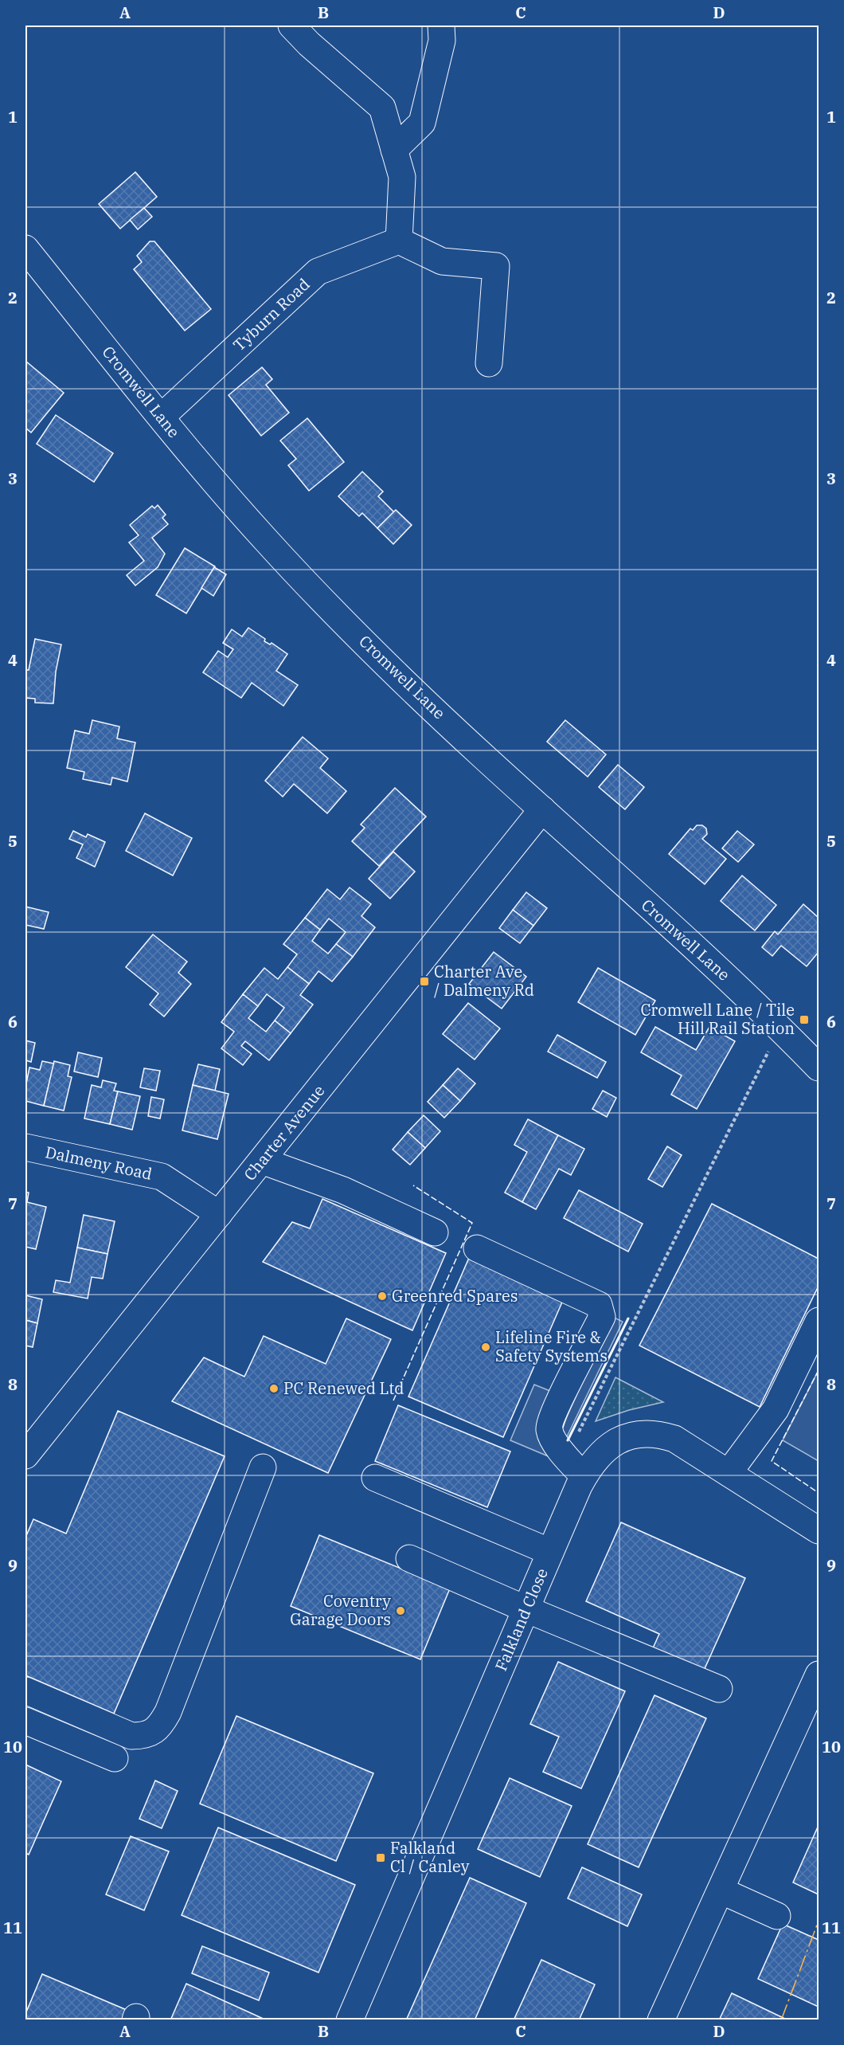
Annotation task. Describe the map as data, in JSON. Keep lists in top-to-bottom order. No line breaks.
{"streets":{"street":["Tyburn Road","Cromwell Lane","Charter Avenue","Dalmeny Road","Falkland Close"]},"crossings":[["Tyburn Road","Cromwell Lane"],["Cromwell Lane","Charter Avenue"],["Charter Avenue","Dalmeny Road"]],"places":{"transit":["Charter Ave / Dalmeny Rd","Cromwell Lane / Tile Hill Rail Station","Falkland Cl / Canley"],"other":["Greenred Spares","Lifeline Fire & Safety Systems","PC Renewed Ltd","Coventry Garage Doors"]},"grid":{"columns":["A","B","C","D"],"rows":["1","2","3","4","5","6","7","8","9","10","11"]}}
